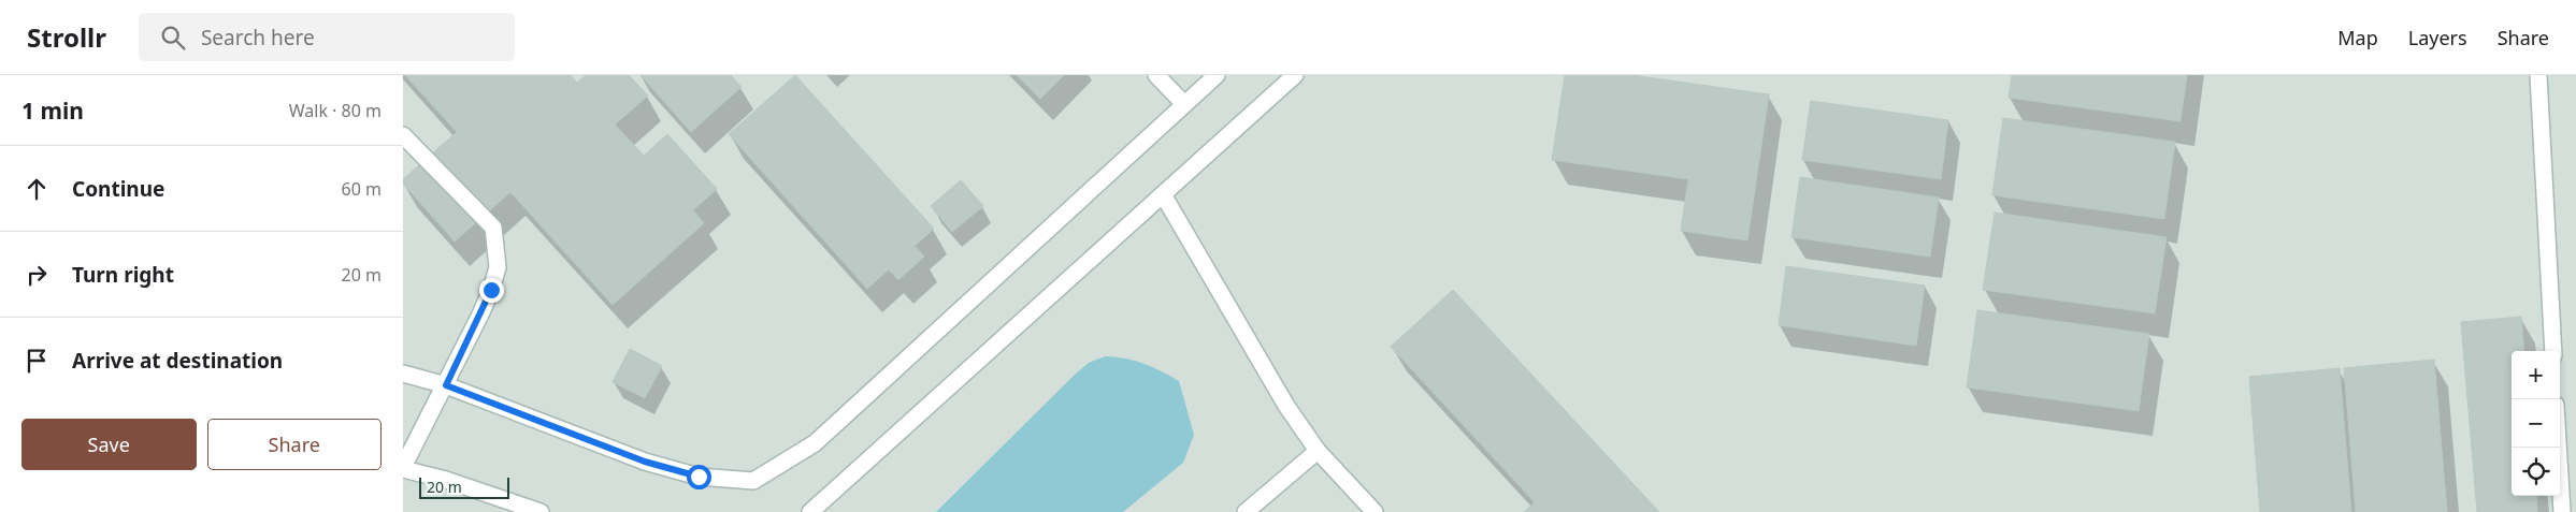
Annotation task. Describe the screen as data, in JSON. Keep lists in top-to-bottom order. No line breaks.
{"scale_bar":"20 m","page":{"header":"Strollr","search":"Search here","nav":["Map","Layers","Share"],"heading":["1 min","Walk · 80 m"],"list":[["Continue","60 m"],["Turn right","20 m"],"Arrive at destination"],"map_buttons":["+","−"],"buttons":["Save","Share"],"scale":"20 m"}}
